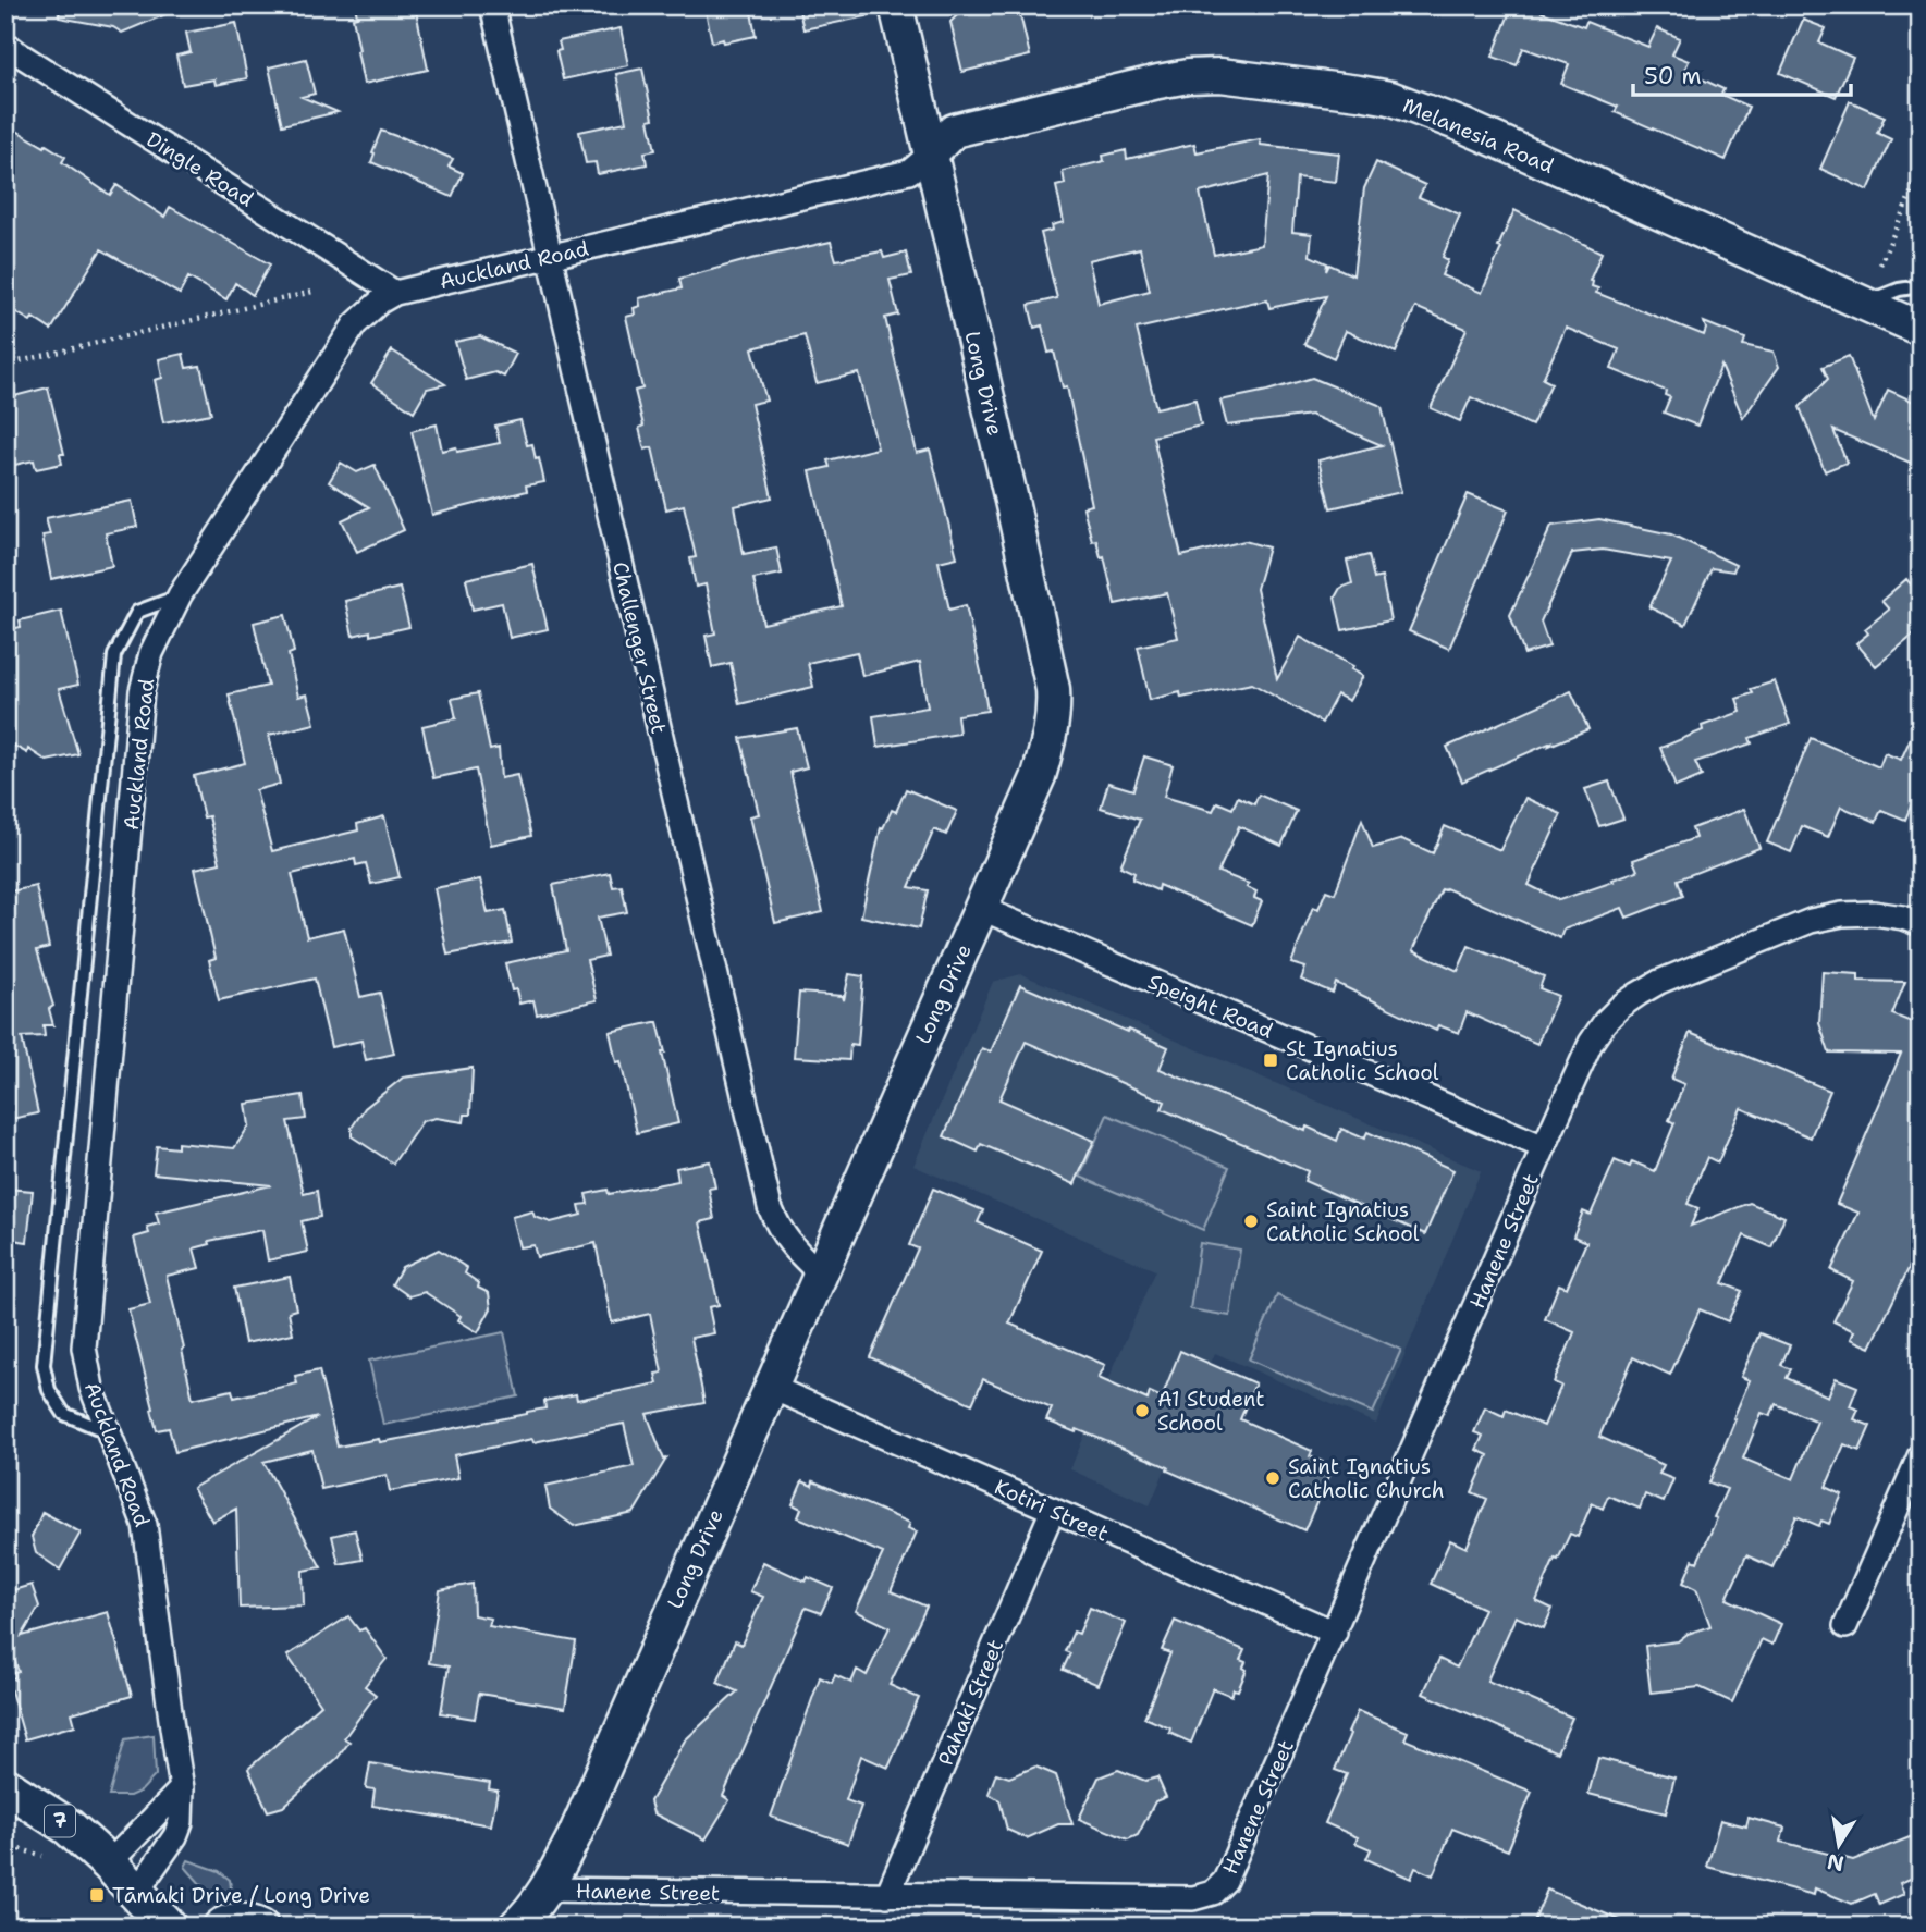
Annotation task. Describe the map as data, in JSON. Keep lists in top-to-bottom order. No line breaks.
{"streets":{"main road":["7"],"street":["Melanesia Road","Dingle Road","Auckland Road","Long Drive","Challenger Street","Speight Road","Hanene Street","Kotiri Street","Pahaki Street"]},"crossings":[["Melanesia Road","Auckland Road"],["Melanesia Road","Long Drive"],["Dingle Road","Auckland Road"],["Auckland Road","Long Drive"],["Auckland Road","Challenger Street"],["Auckland Road","7"],["Long Drive","Challenger Street"],["Long Drive","Speight Road"],["Long Drive","Hanene Street"],["Long Drive","Kotiri Street"],["Speight Road","Hanene Street"],["Hanene Street","Kotiri Street"],["Hanene Street","Pahaki Street"],["Kotiri Street","Pahaki Street"]],"places":{"transit":["St Ignatius Catholic School","Tāmaki Drive / Long Drive"],"other":["Saint Ignatius Catholic School","A1 Student School","Saint Ignatius Catholic Church"]},"scale_bar":"50 m","north":"bottom"}
